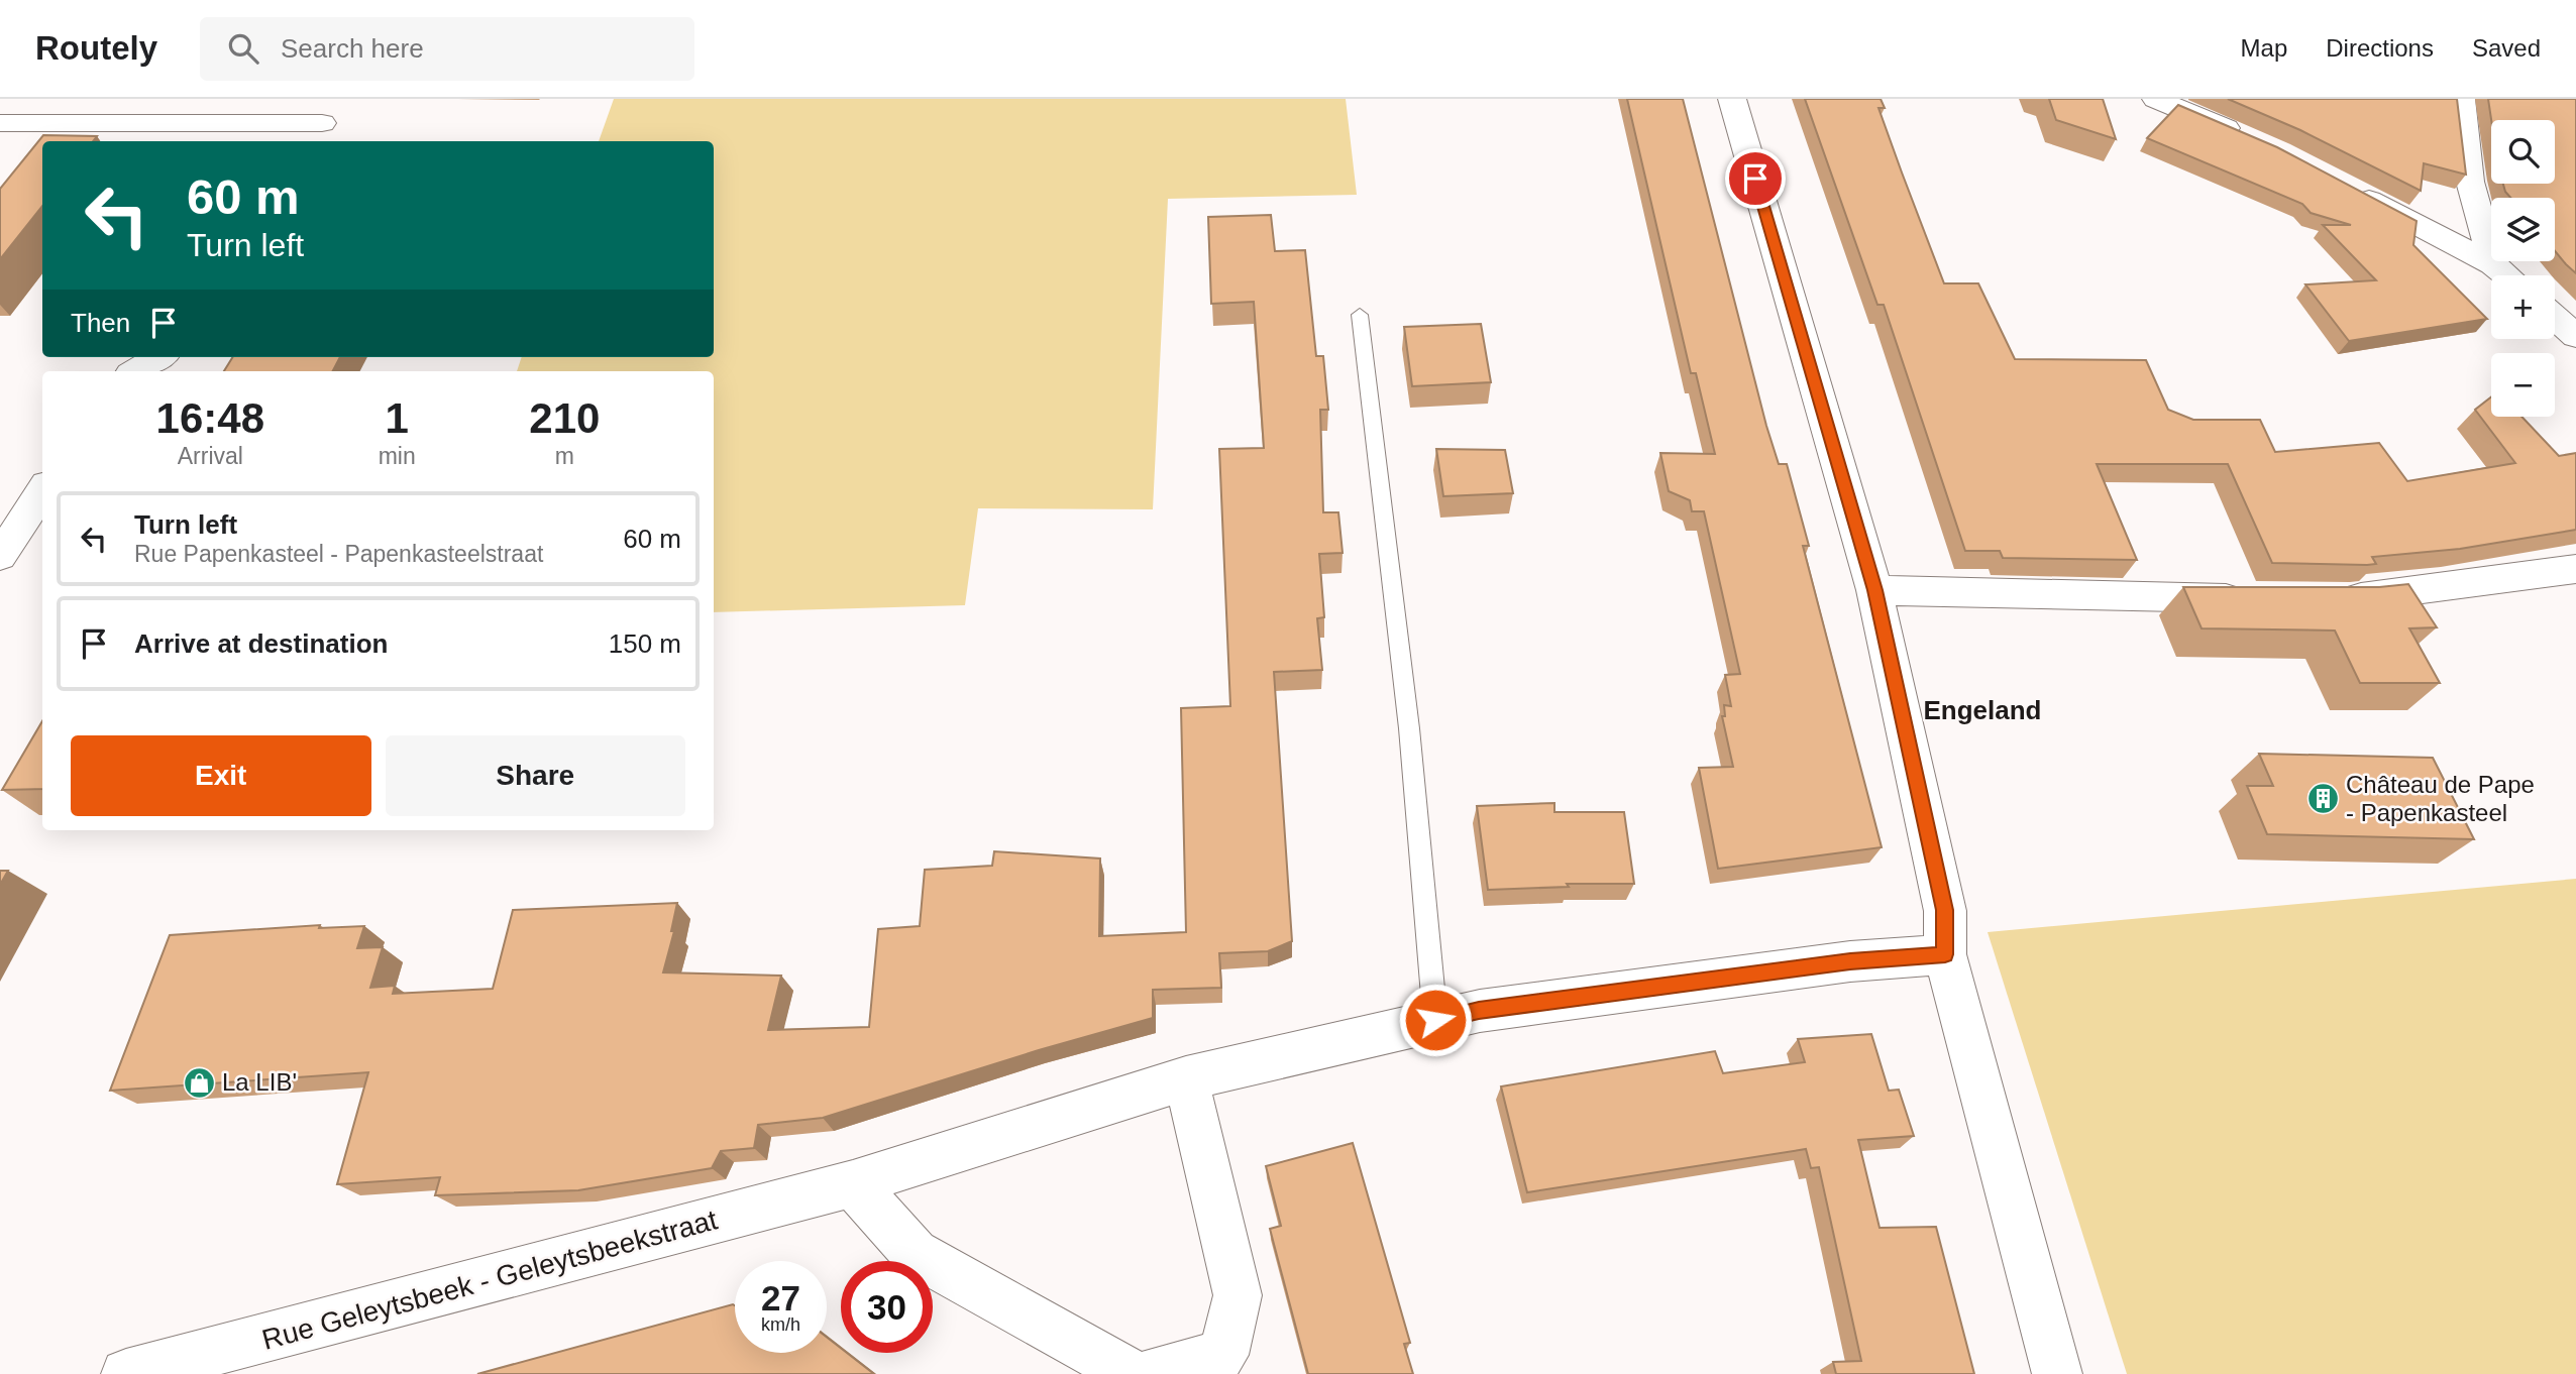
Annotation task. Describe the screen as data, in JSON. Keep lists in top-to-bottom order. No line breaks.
{"streets":{"street":["Rue Geleytsbeek - Geleytsbeekstraat"]},"districts":["Engeland"],"places":{"building":["Château de Pape - Papenkasteel"],"shop":["La LIB'"]},"page":{"header":"Routely","search":"Search here","nav":["Map","Directions","Saved"],"map_buttons":["+","−"],"turn":["60 m","Turn left"],"then":"Then","eta":["16:48","Arrival","1","min","210","m"],"list":[{"name":"Turn left","note":"Rue Papenkasteel - Papenkasteelstraat","value":"60 m"},{"name":"Arrive at destination","value":"150 m"}],"buttons":["Exit","Share"],"speed":"27 km/h","limit":"30"}}
